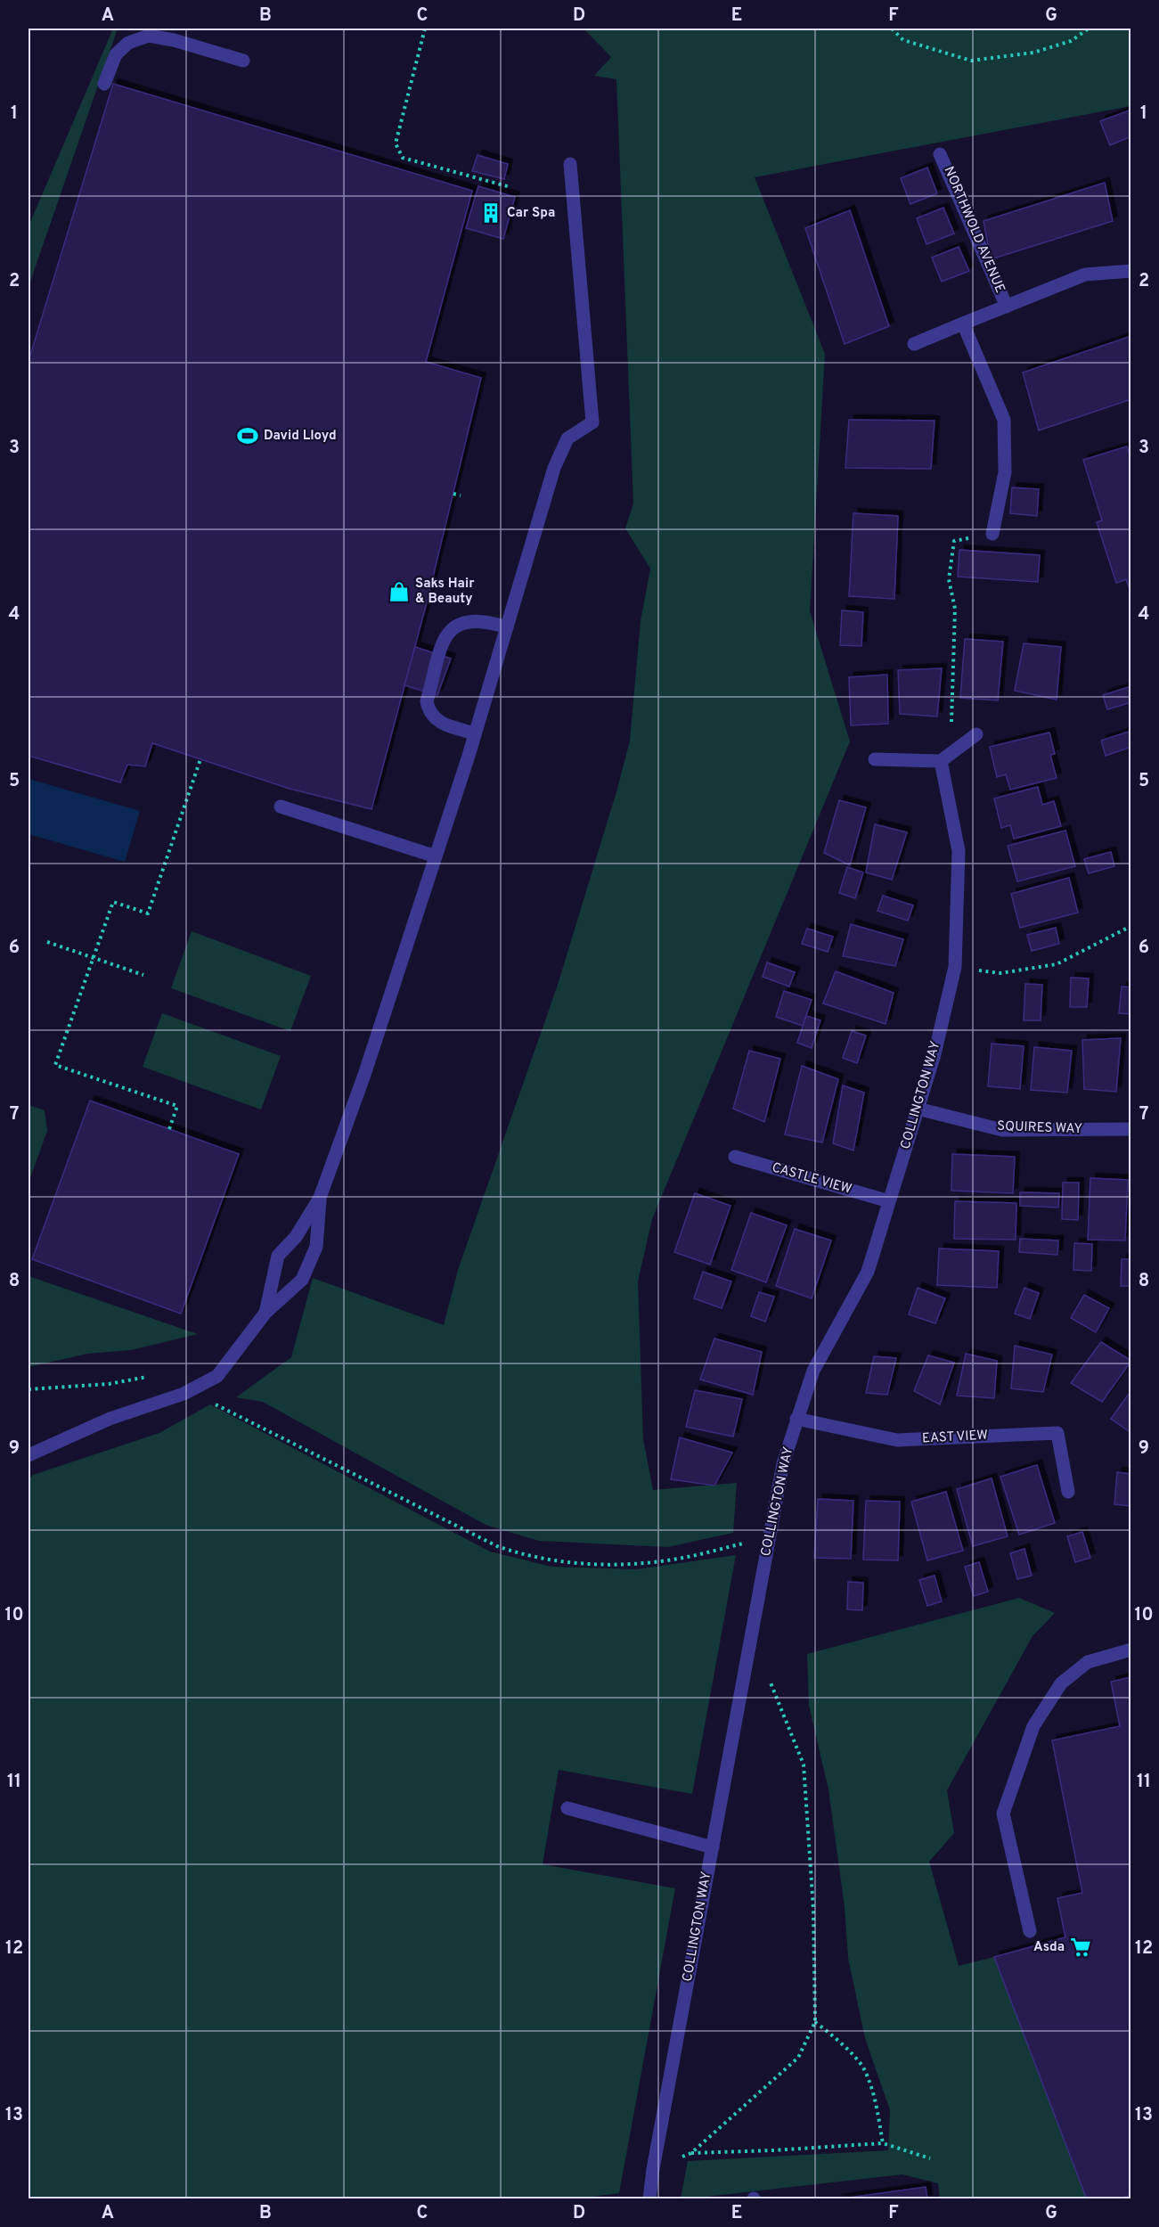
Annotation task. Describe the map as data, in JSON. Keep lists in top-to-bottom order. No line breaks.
{"streets":{"street":["NORTHWOLD AVENUE","COLLINGTON WAY","SQUIRES WAY","CASTLE VIEW","EAST VIEW"]},"crossings":[["COLLINGTON WAY","SQUIRES WAY"],["COLLINGTON WAY","CASTLE VIEW"],["COLLINGTON WAY","EAST VIEW"]],"places":{"building":["Car Spa"],"sports":["David Lloyd"],"shop":["Saks Hair & Beauty"],"supermarket":["Asda"]},"grid":{"columns":["A","B","C","D","E","F","G"],"rows":["1","2","3","4","5","6","7","8","9","10","11","12","13"]}}
